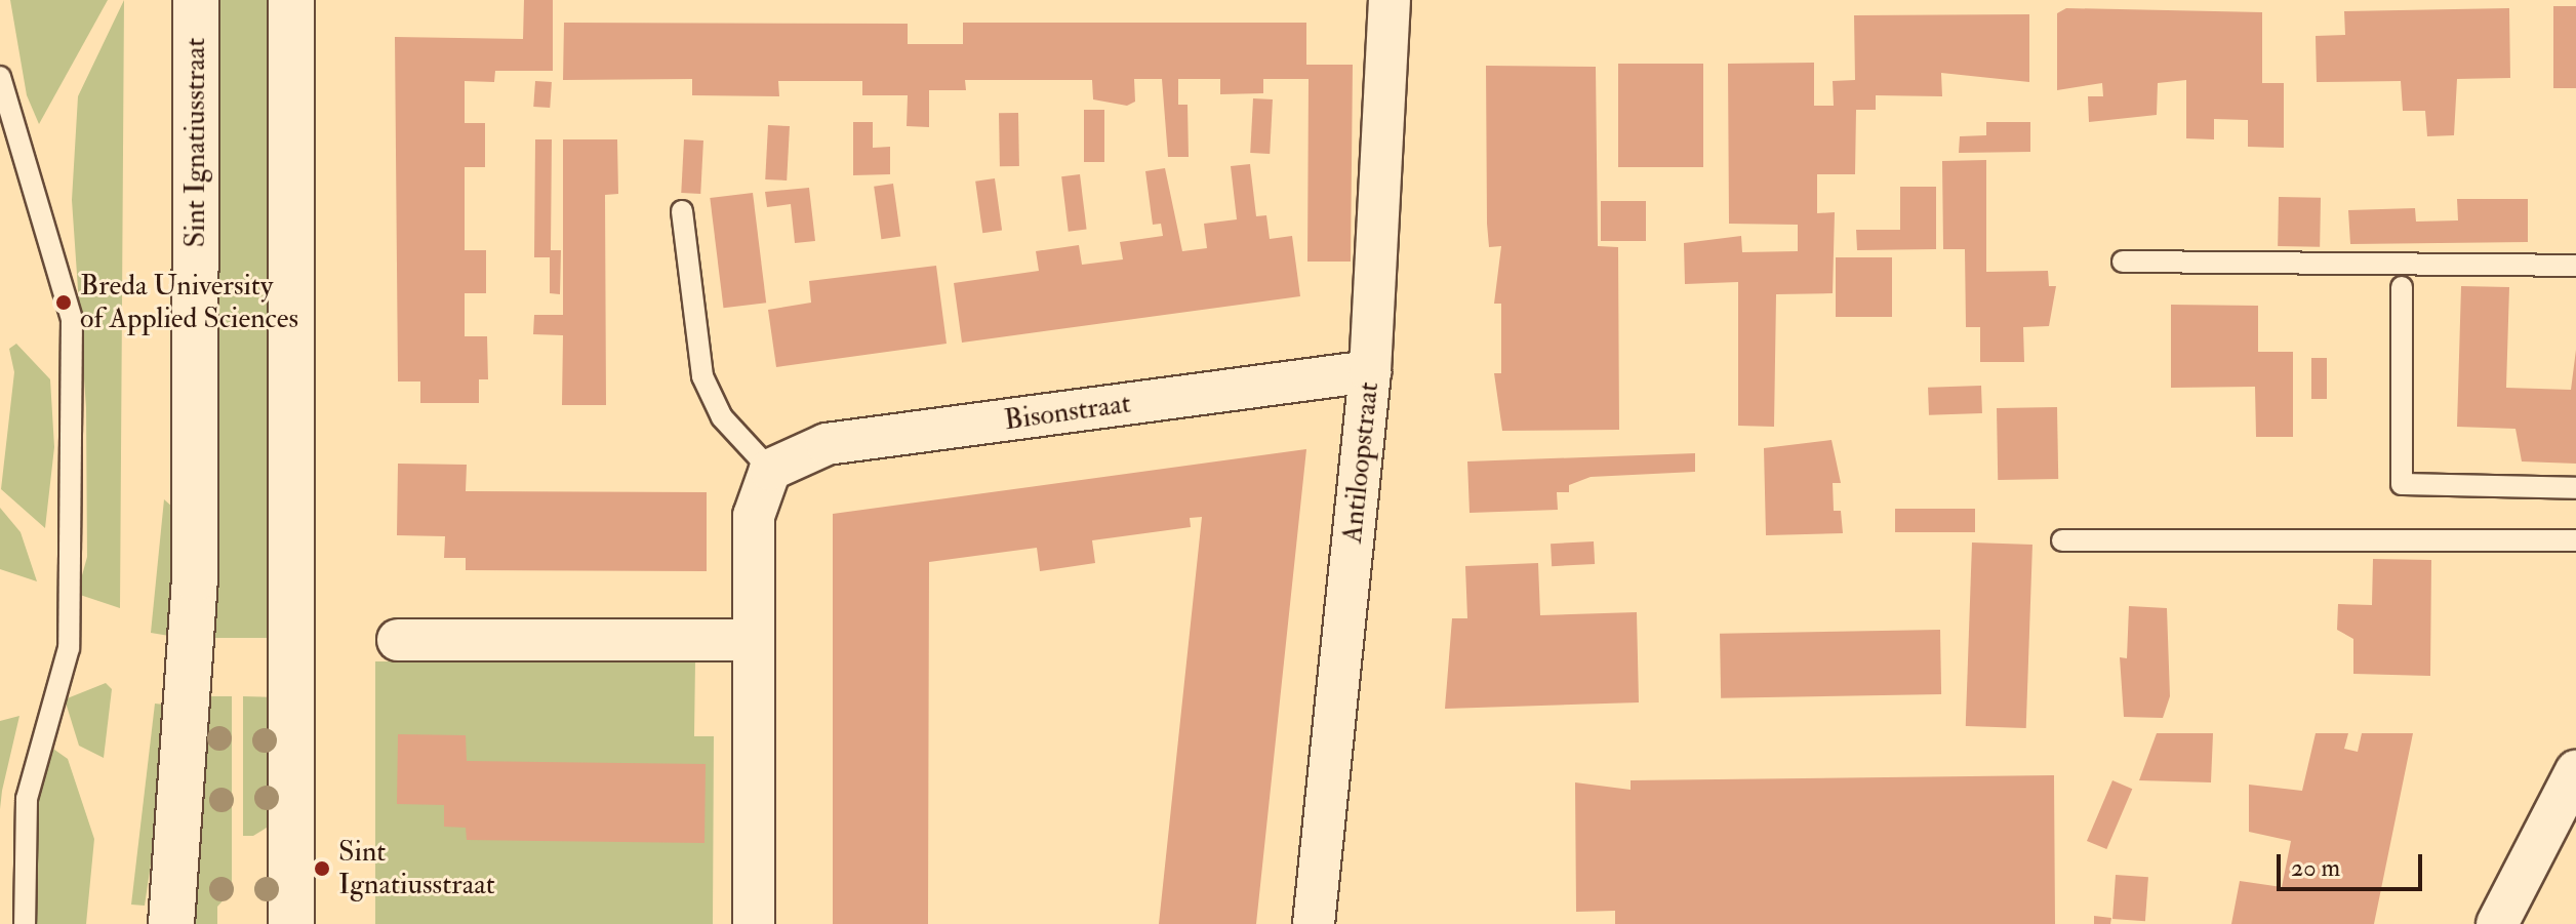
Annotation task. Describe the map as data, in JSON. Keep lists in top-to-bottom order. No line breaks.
{"streets":{"main road":["Sint Ignatiusstraat"],"street":["Bisonstraat","Antiloopstraat"]},"crossings":[["Bisonstraat","Antiloopstraat"]],"places":["Breda University of Applied Sciences","Sint Ignatiusstraat"],"scale_bar":"20 m"}
